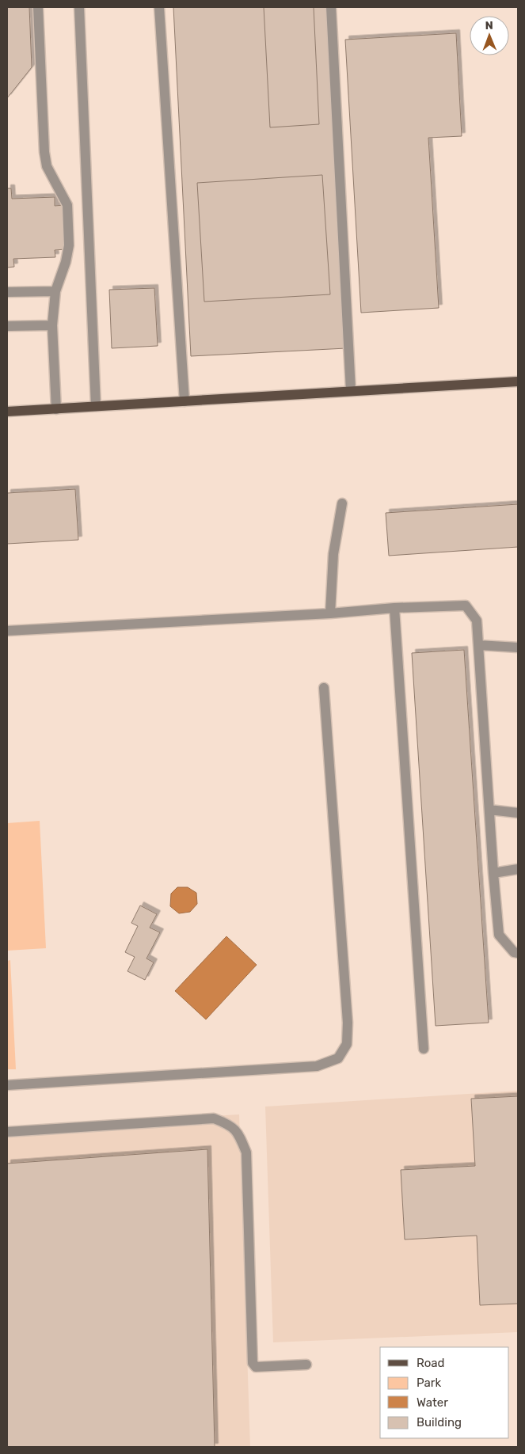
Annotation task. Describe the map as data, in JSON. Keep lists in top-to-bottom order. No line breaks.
{"legend":["Road","Park","Water","Building"],"north":"top"}
